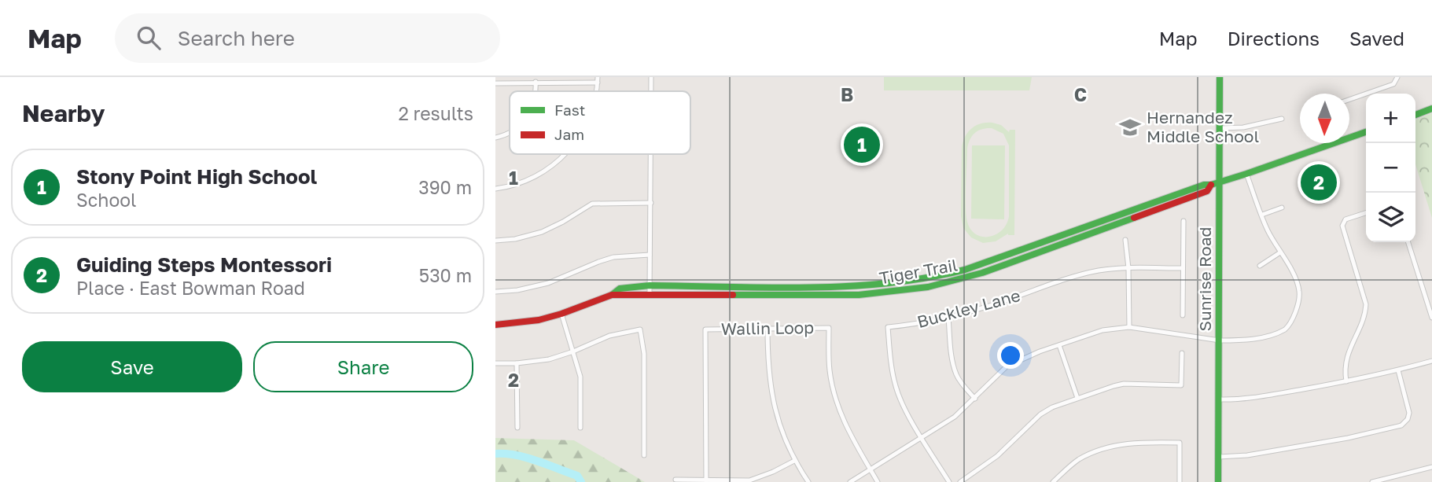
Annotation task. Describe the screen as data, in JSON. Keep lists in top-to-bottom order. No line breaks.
{"streets":{"street":["Tiger Trail","Sunrise Road","Buckley Lane","Wallin Loop"]},"crossings":[["Tiger Trail","Sunrise Road"]],"places":{"school or university":["Hernandez Middle School"]},"legend":["Fast","Jam"],"north":"bottom","page":{"header":"Map","search":"Search here","nav":["Map","Directions","Saved"],"heading":["Nearby","2 results"],"map_buttons":["+","−"],"pins":["1","2"],"list":[{"mark":"1","name":"Stony Point High School","note":"School","value":"390 m"},{"mark":"2","name":"Guiding Steps Montessori","note":"Place · East Bowman Road","value":"530 m"}],"buttons":["Save","Share"]},"grid":{"columns":["B","C"],"rows":["1","2"]}}
